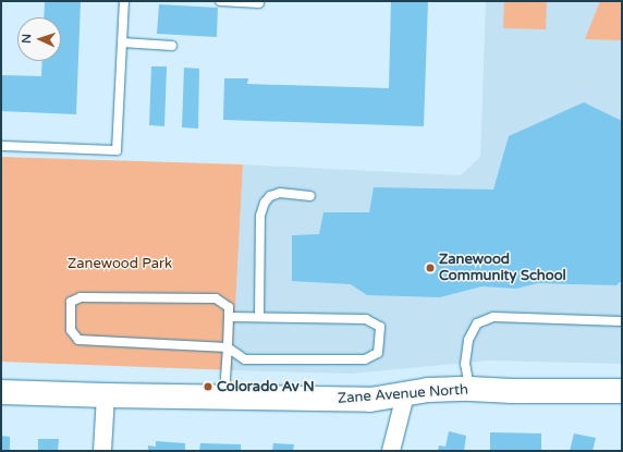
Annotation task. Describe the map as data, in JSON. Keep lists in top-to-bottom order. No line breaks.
{"streets":{"street":["Zane Avenue North"]},"parks":["Zanewood Park"],"places":["Zanewood Community School","Colorado Av N"],"north":"left"}
